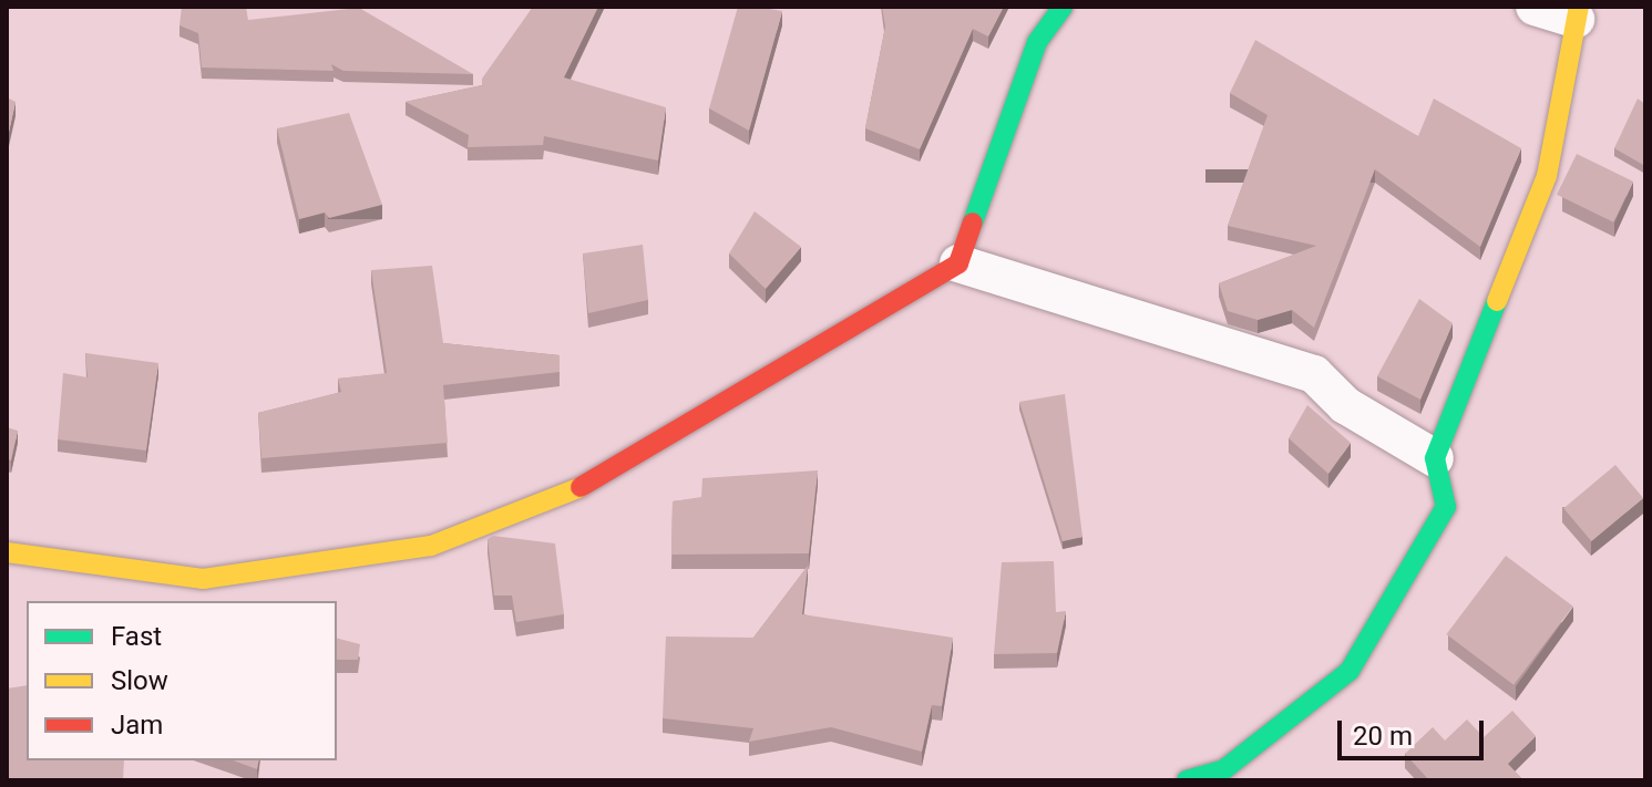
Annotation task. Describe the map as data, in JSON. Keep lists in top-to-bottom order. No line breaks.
{"legend":["Fast","Slow","Jam"],"scale_bar":"20 m"}
